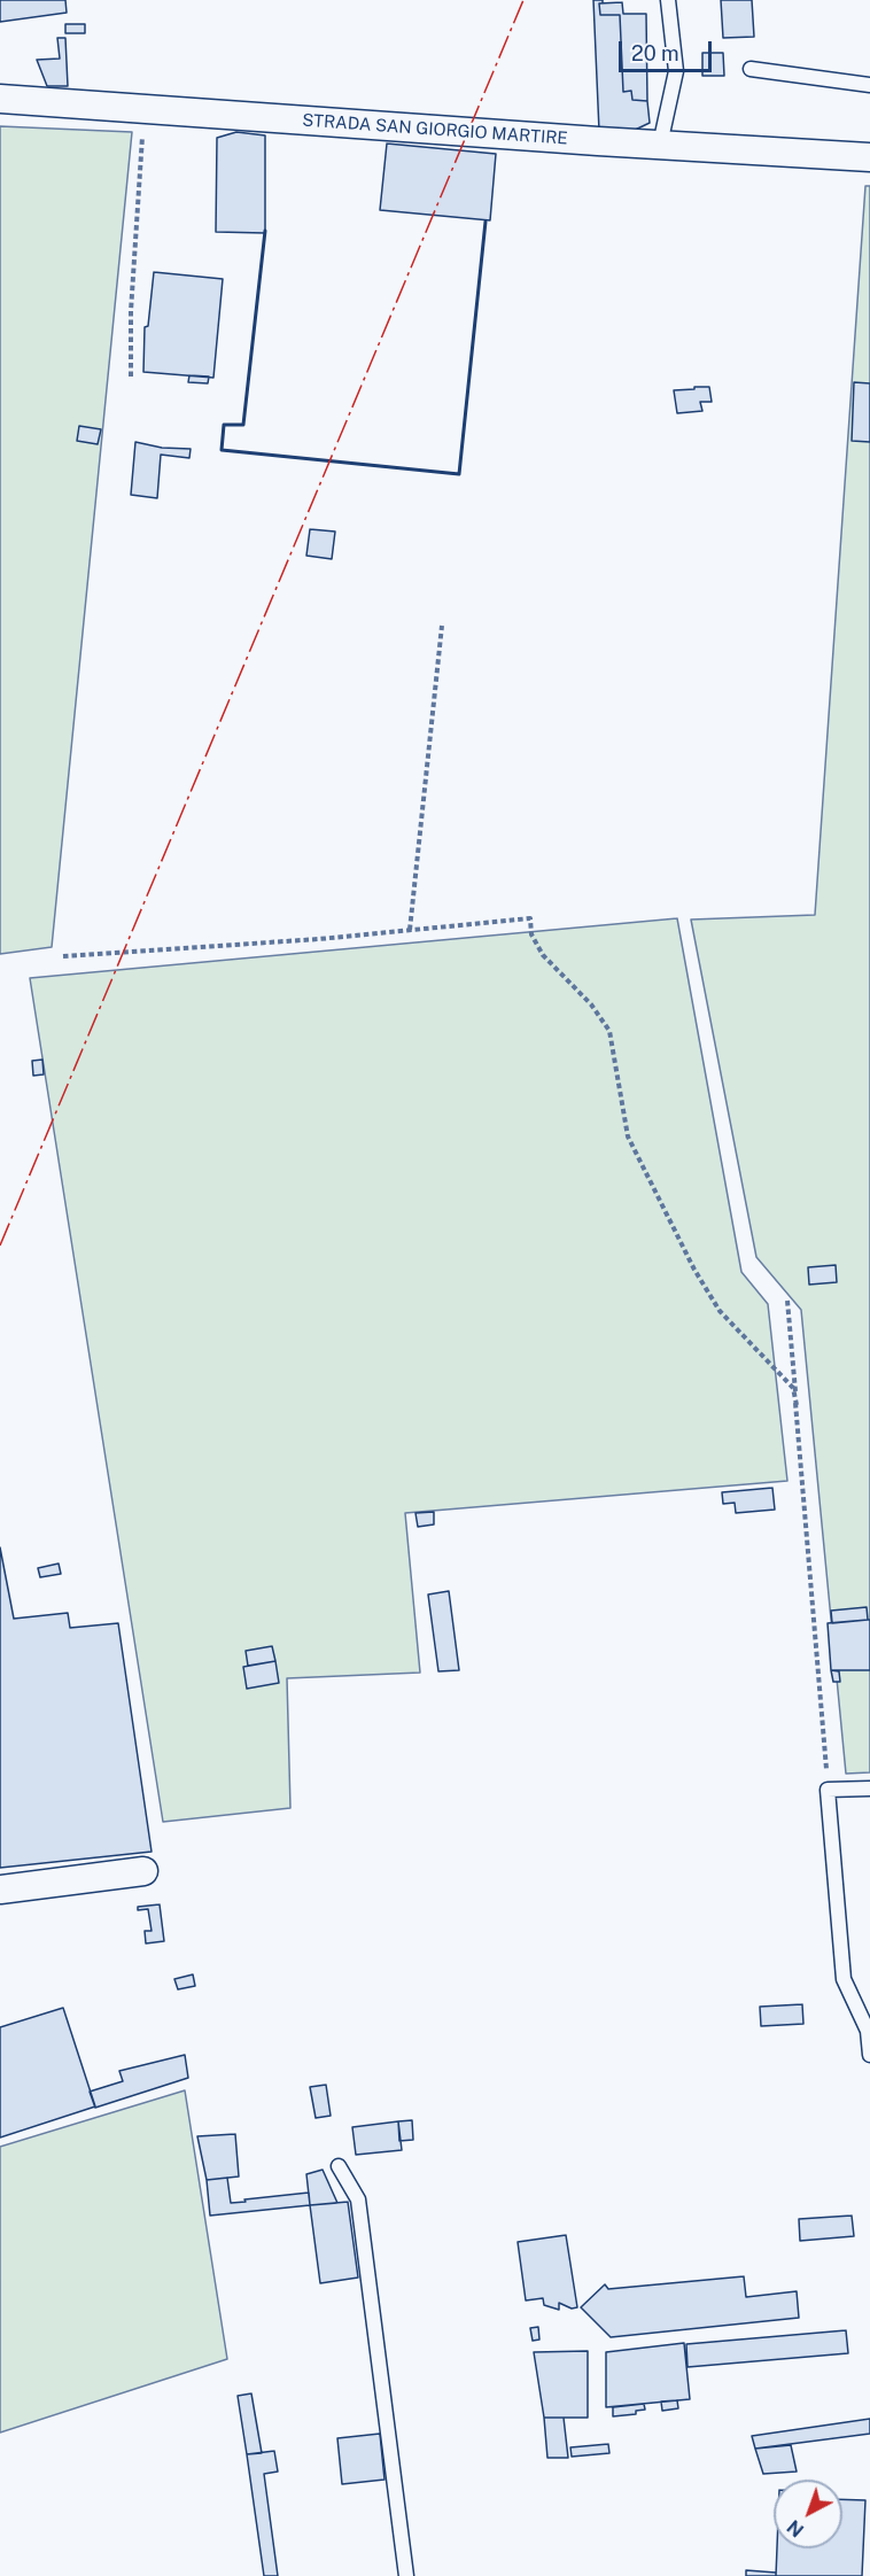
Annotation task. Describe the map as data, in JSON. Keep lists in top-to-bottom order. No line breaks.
{"streets":{"street":["STRADA SAN GIORGIO MARTIRE"]},"scale_bar":"20 m","north":"bottom left"}
